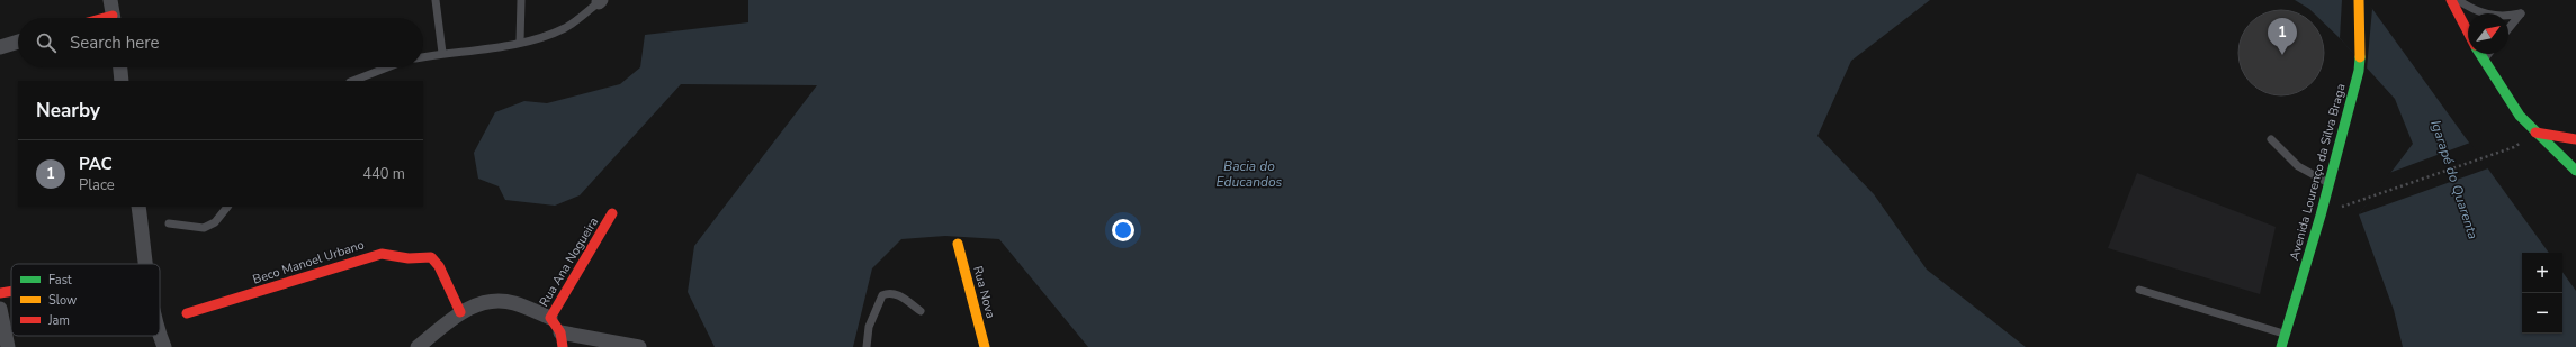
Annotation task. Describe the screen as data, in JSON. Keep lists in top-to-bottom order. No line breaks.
{"streets":{"street":["Avenida Lourenço da Silva Braga","Beco Manoel Urbano","Rua Ana Nogueira","Rua Nova"]},"water":["Bacia do Educandos","Igarapé do Quarenta"],"legend":["Fast","Slow","Jam"],"north":"top right","page":{"pins":"1","search":"Search here","heading":"Nearby","list":[{"mark":"1","name":"PAC","note":"Place","value":"440 m"}],"map_buttons":["+","−"]}}
